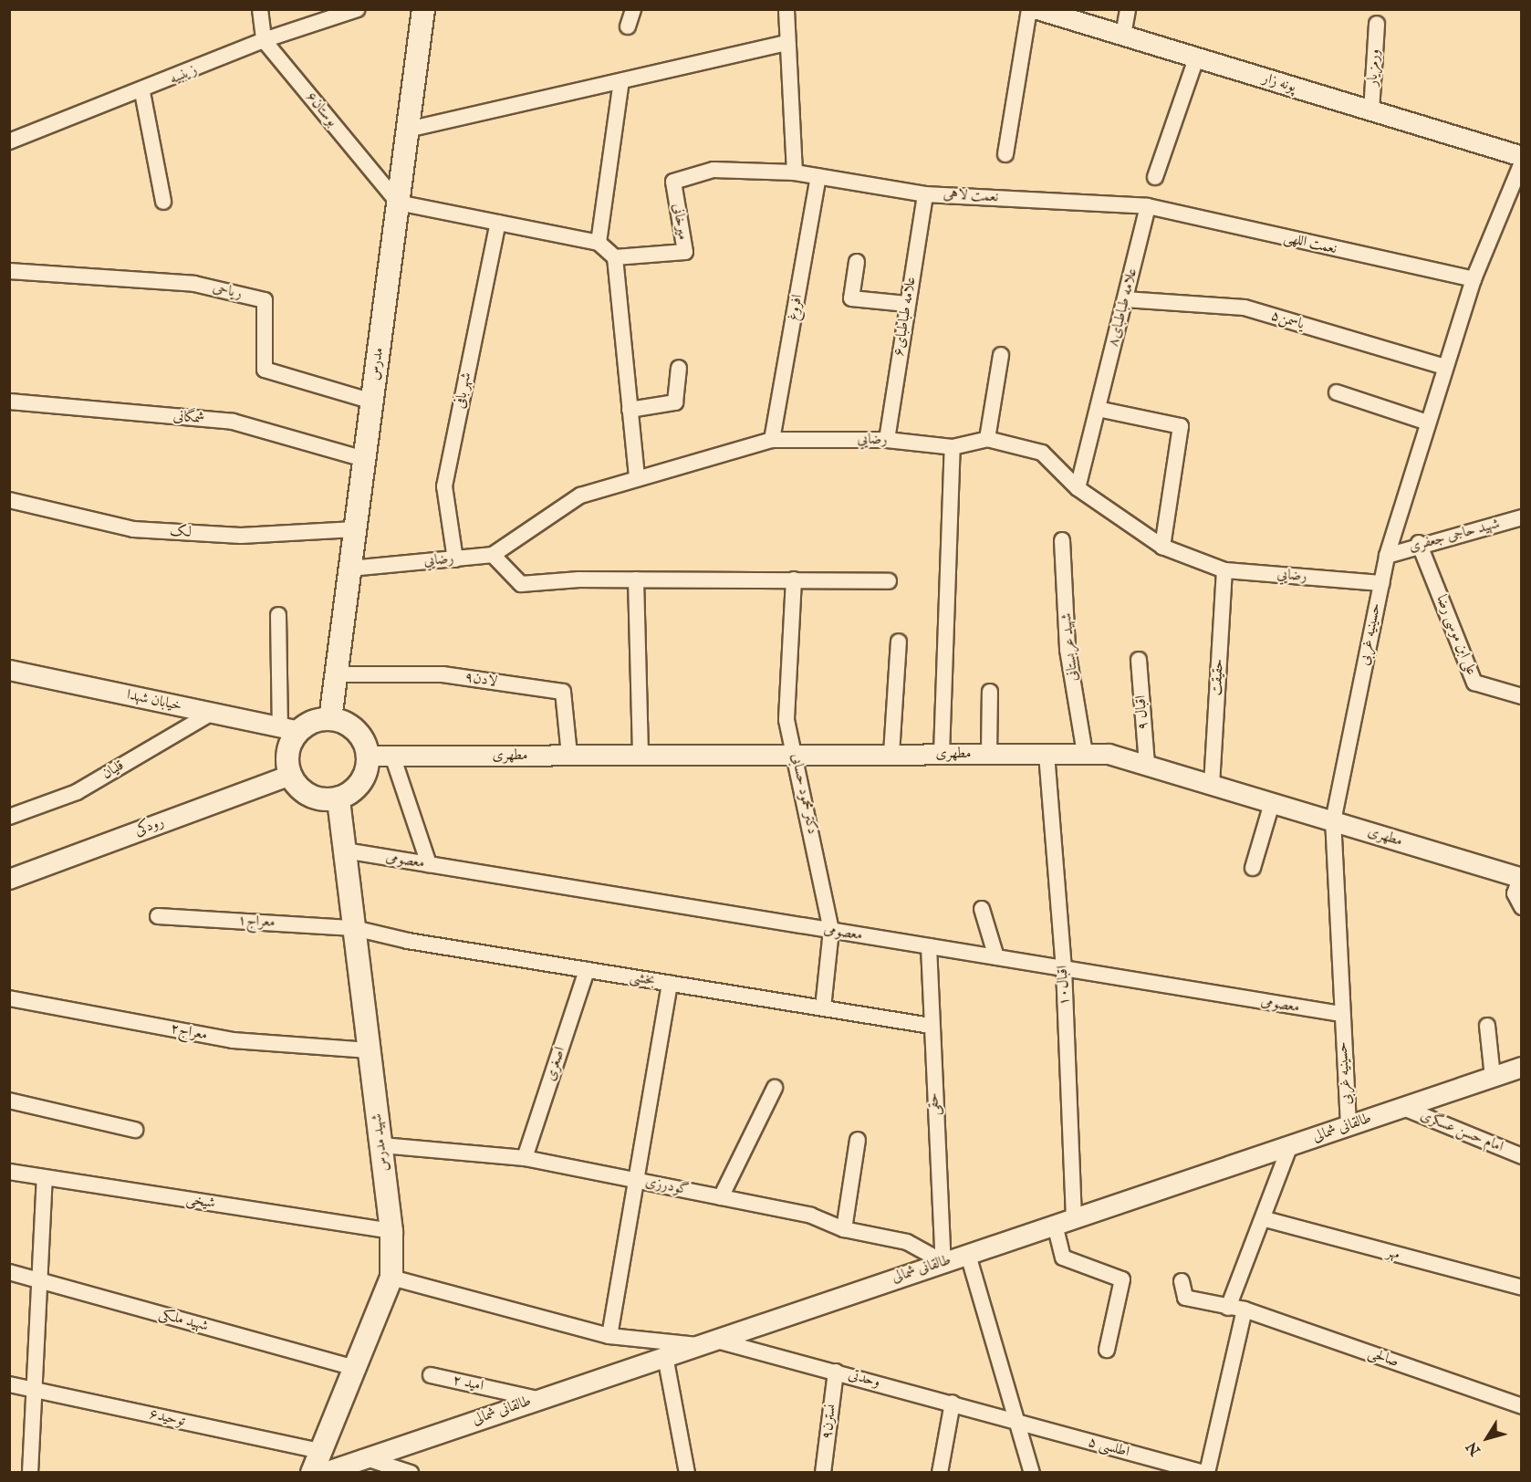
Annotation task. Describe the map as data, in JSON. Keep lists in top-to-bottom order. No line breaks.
{"streets":{"main road":["مدرس","شهید مدرس"],"street":["ورمزیار","زینبیه","پونه زار","بوستان۶","نعمت لاهی","میرخانی","نعمت اللهی","ریاحی","افروغ","علامه طباطبای۸","علامه طباطبای۶","یاسمن۵","شهر بافی","شمگانی","رضایي","لک","شهید حاجی جعفری","حسینیه غربی","علی ابن موسی رضا","شهید عربستانی","حقیقت","لادن۹","خیابان شهدا","اقبال ۹","مطهری","قلیان","دکتر محمود حسابی","رودکی","معصومی","معراج۱","بخشی","اقبال۱۰","معراج۲","اصغری","حقی","طالقانی شمالی","امام حسن عسگری","گودرزی","شیخی","مهر","شهید ملکی","صالحی","وحدتی","امید ۲","توحید۶","نسترن۹","اطلسی ۵"]},"crossings":[["ورمزیار","پونه زار"],["زینبیه","بوستان۶"],["بوستان۶","مدرس"],["نعمت لاهی","میرخانی"],["نعمت لاهی","نعمت اللهی"],["نعمت لاهی","افروغ"],["نعمت لاهی","علامه طباطبای۸"],["نعمت لاهی","علامه طباطبای۶"],["نعمت اللهی","علامه طباطبای۸"],["نعمت اللهی","حسینیه غربی"],["ریاحی","مدرس"],["افروغ","رضایي"],["علامه طباطبای۸","یاسمن۵"],["علامه طباطبای۸","رضایي"],["علامه طباطبای۶","رضایي"],["یاسمن۵","حسینیه غربی"],["مدرس","شمگانی"],["مدرس","رضایي"],["مدرس","لک"],["مدرس","لادن۹"],["مدرس","خیابان شهدا"],["مدرس","مطهری"],["مدرس","رودکی"],["مدرس","شهید مدرس"],["شهر بافی","رضایي"],["رضایي","حسینیه غربی"],["رضایي","حقیقت"],["شهید حاجی جعفری","حسینیه غربی"],["شهید حاجی جعفری","علی ابن موسی رضا"],["حسینیه غربی","مطهری"],["حسینیه غربی","معصومی"],["حسینیه غربی","طالقانی شمالی"],["شهید عربستانی","مطهری"],["حقیقت","مطهری"],["لادن۹","مطهری"],["خیابان شهدا","مطهری"],["خیابان شهدا","قلیان"],["خیابان شهدا","رودکی"],["خیابان شهدا","شهید مدرس"],["اقبال ۹","مطهری"],["مطهری","دکتر محمود حسابی"],["مطهری","رودکی"],["مطهری","اقبال۱۰"],["مطهری","شهید مدرس"],["دکتر محمود حسابی","معصومی"],["دکتر محمود حسابی","بخشی"],["رودکی","شهید مدرس"],["معصومی","اقبال۱۰"],["معصومی","حقی"],["معصومی","شهید مدرس"],["معراج۱","بخشی"],["معراج۱","شهید مدرس"],["بخشی","اصغری"],["بخشی","حقی"],["بخشی","شهید مدرس"],["اقبال۱۰","طالقانی شمالی"],["معراج۲","شهید مدرس"],["اصغری","گودرزی"],["حقی","طالقانی شمالی"],["حقی","گودرزی"],["طالقانی شمالی","امام حسن عسگری"],["طالقانی شمالی","شهید مدرس"],["طالقانی شمالی","گودرزی"],["طالقانی شمالی","وحدتی"],["طالقانی شمالی","امید ۲"],["طالقانی شمالی","توحید۶"],["شهید مدرس","گودرزی"],["شهید مدرس","شیخی"],["شهید مدرس","شهید ملکی"],["شهید مدرس","وحدتی"],["شهید مدرس","توحید۶"],["وحدتی","نسترن۹"],["وحدتی","اطلسی ۵"]],"north":"bottom left"}
